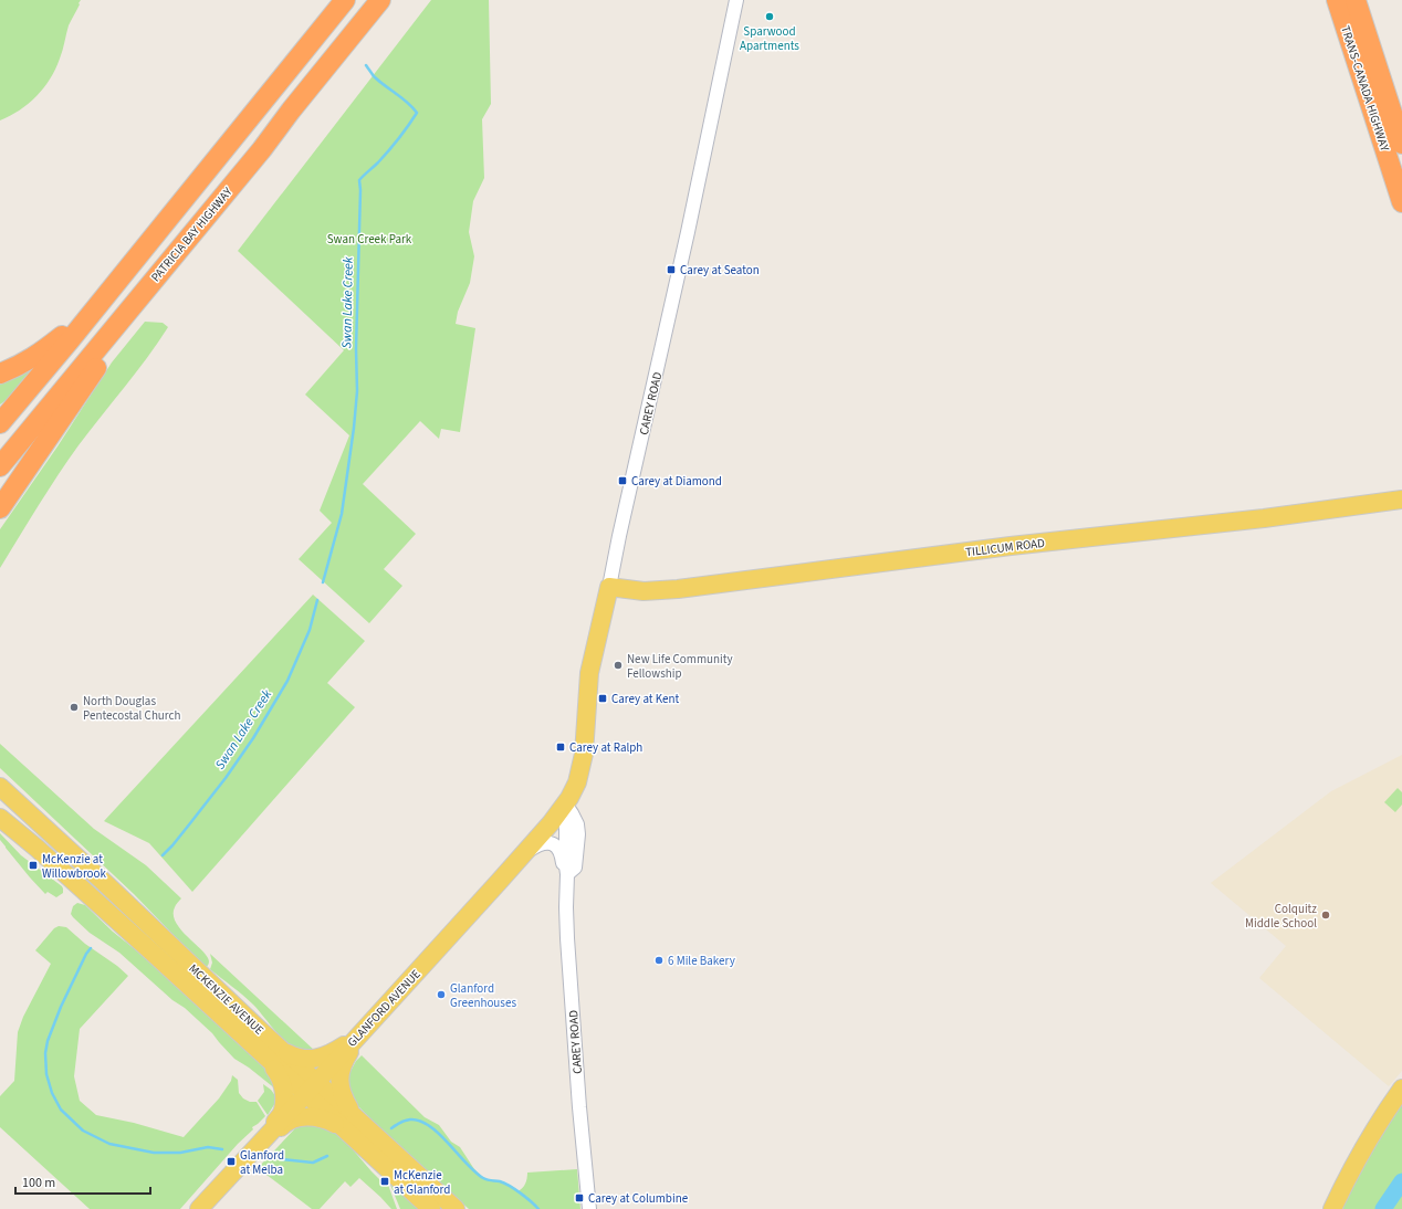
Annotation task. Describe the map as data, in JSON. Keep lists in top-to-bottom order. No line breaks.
{"streets":{"highway":["TRANS-CANADA HIGHWAY","PATRICIA BAY HIGHWAY"],"main road":["CAREY ROAD","TILLICUM ROAD","MCKENZIE AVENUE","GLANFORD AVENUE"]},"crossings":[["CAREY ROAD","TILLICUM ROAD"],["CAREY ROAD","GLANFORD AVENUE"],["MCKENZIE AVENUE","GLANFORD AVENUE"]],"water":["Swan Lake Creek"],"parks":["Swan Creek Park"],"places":{"other":["Sparwood Apartments","New Life Community Fellowship","North Douglas Pentecostal Church","Colquitz Middle School","6 Mile Bakery","Glanford Greenhouses"],"transit":["Carey at Seaton","Carey at Diamond","Carey at Kent","Carey at Ralph","McKenzie at Willowbrook","Glanford at Melba","McKenzie at Glanford","Carey at Columbine"]},"scale_bar":"100 m"}
